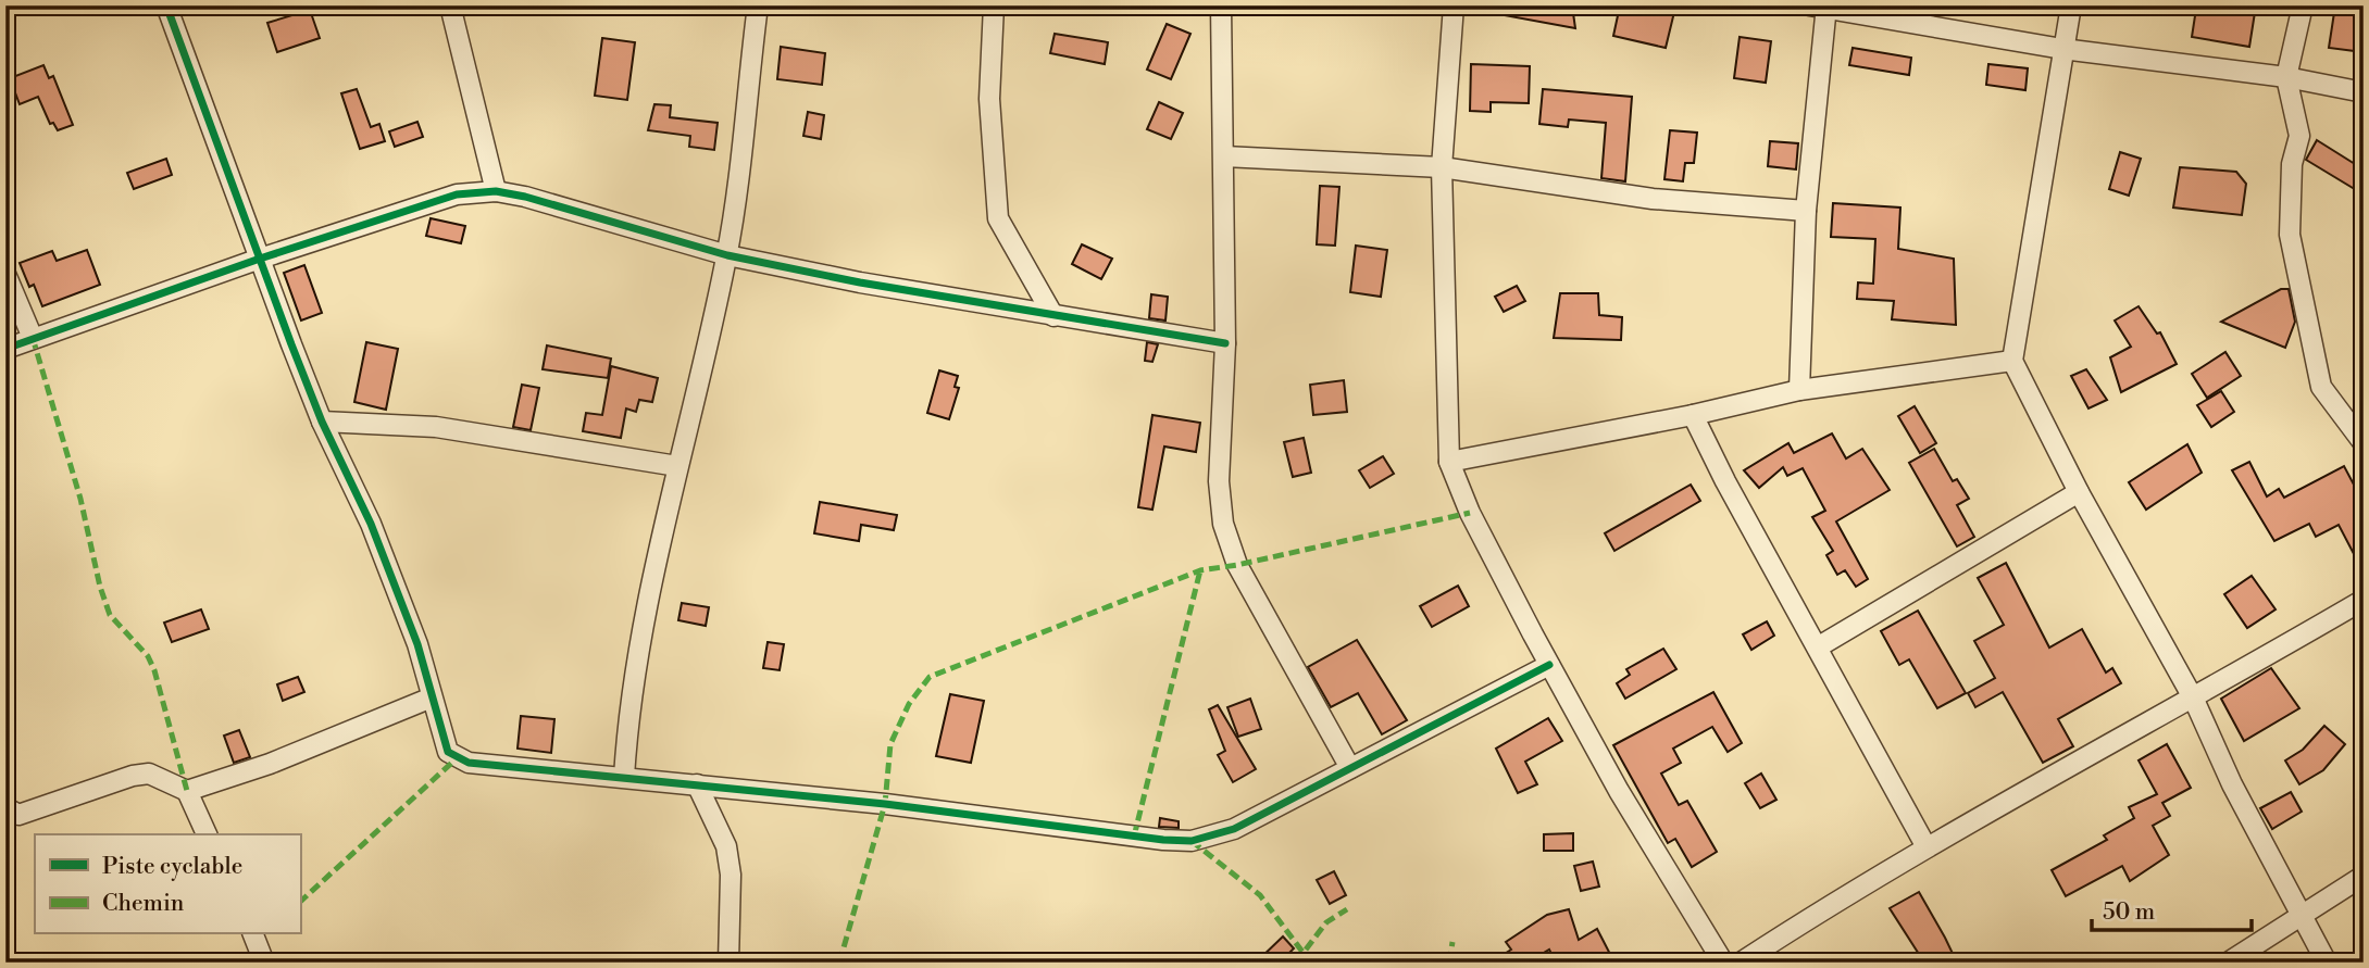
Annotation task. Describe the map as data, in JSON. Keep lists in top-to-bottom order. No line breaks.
{"legend":["Piste cyclable","Chemin"],"scale_bar":"50 m"}
